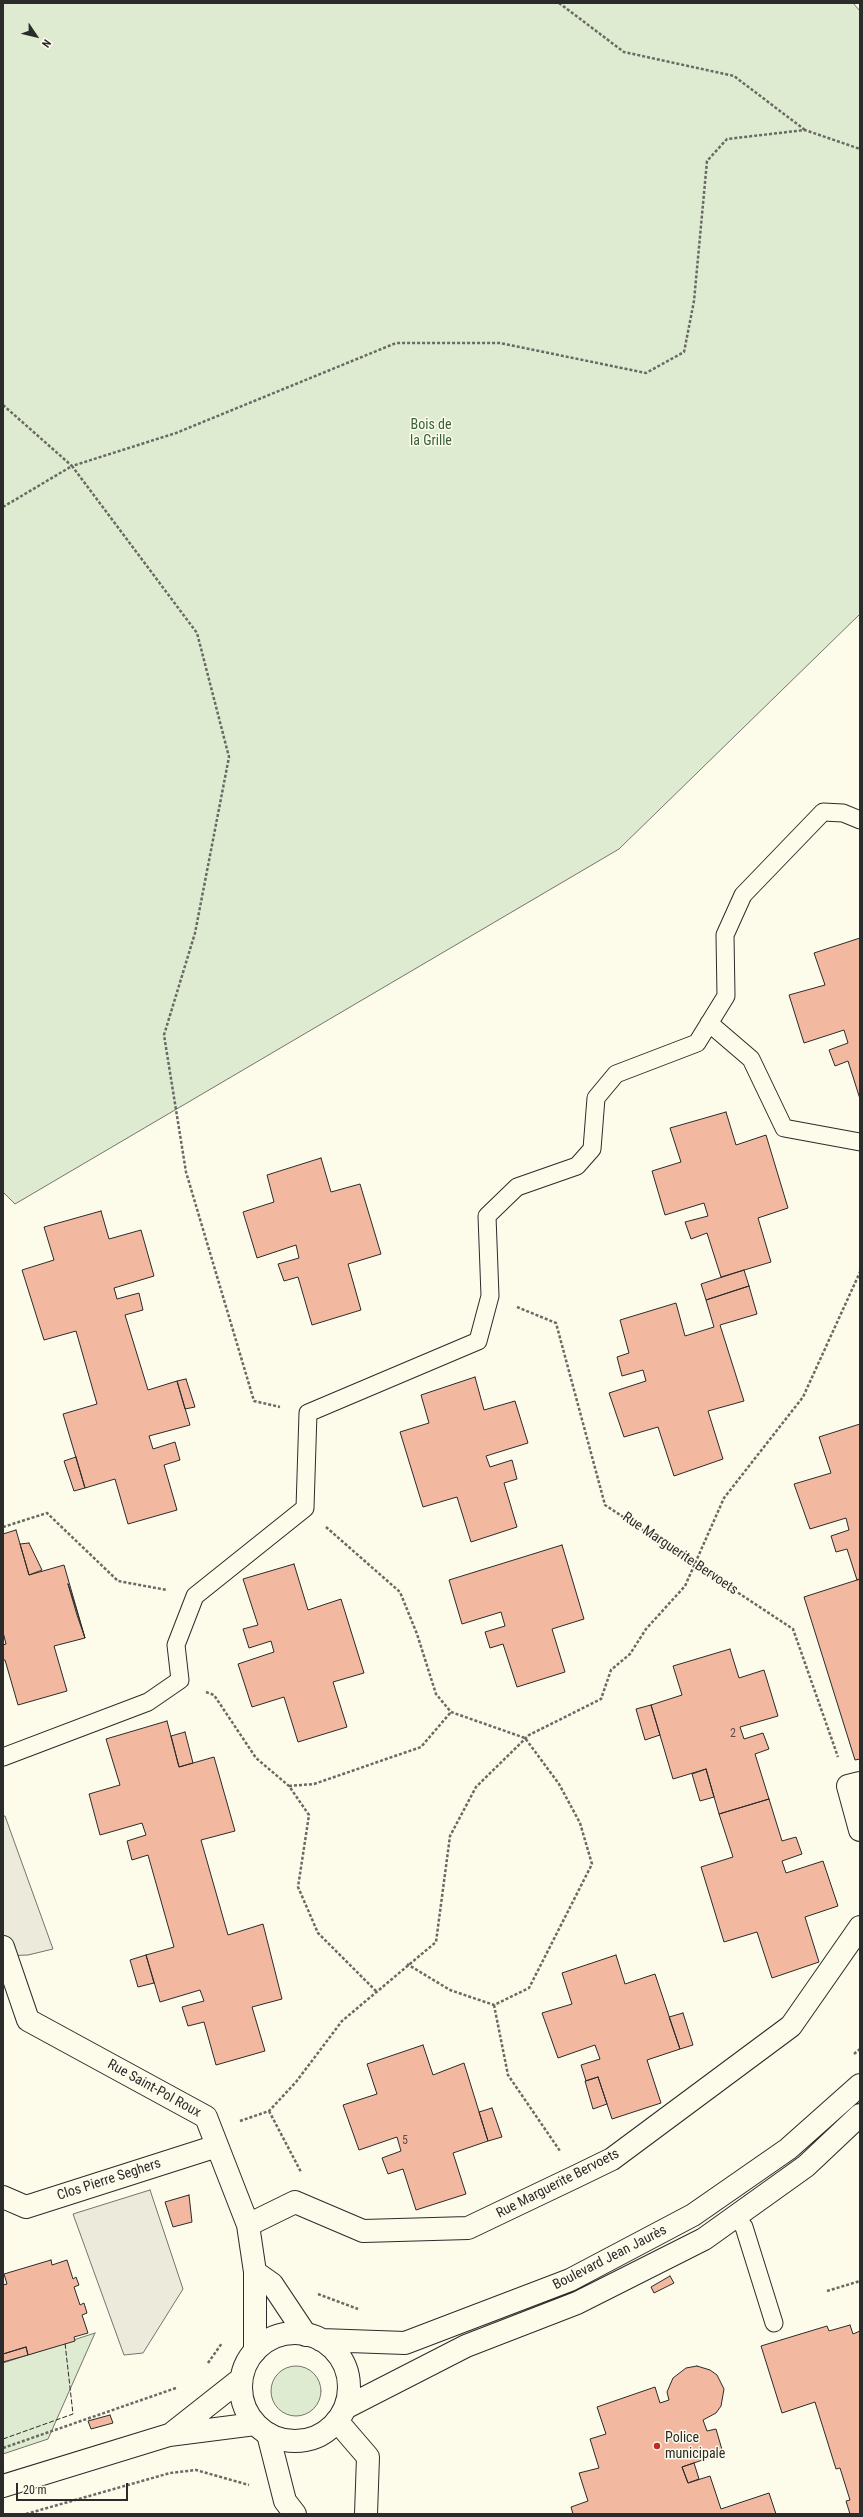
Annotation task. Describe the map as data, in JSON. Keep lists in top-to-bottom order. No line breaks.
{"streets":{"street":["Rue Marguerite Bervoets","Rue Saint-Pol Roux","Clos Pierre Seghers","Boulevard Jean Jaurès"]},"crossings":[["Rue Saint-Pol Roux","Clos Pierre Seghers"],["Rue Saint-Pol Roux","Boulevard Jean Jaurès"]],"parks":["Bois de la Grille"],"places":["Police municipale"],"house_numbers":["2","5"],"scale_bar":"20 m","north":"bottom right"}
